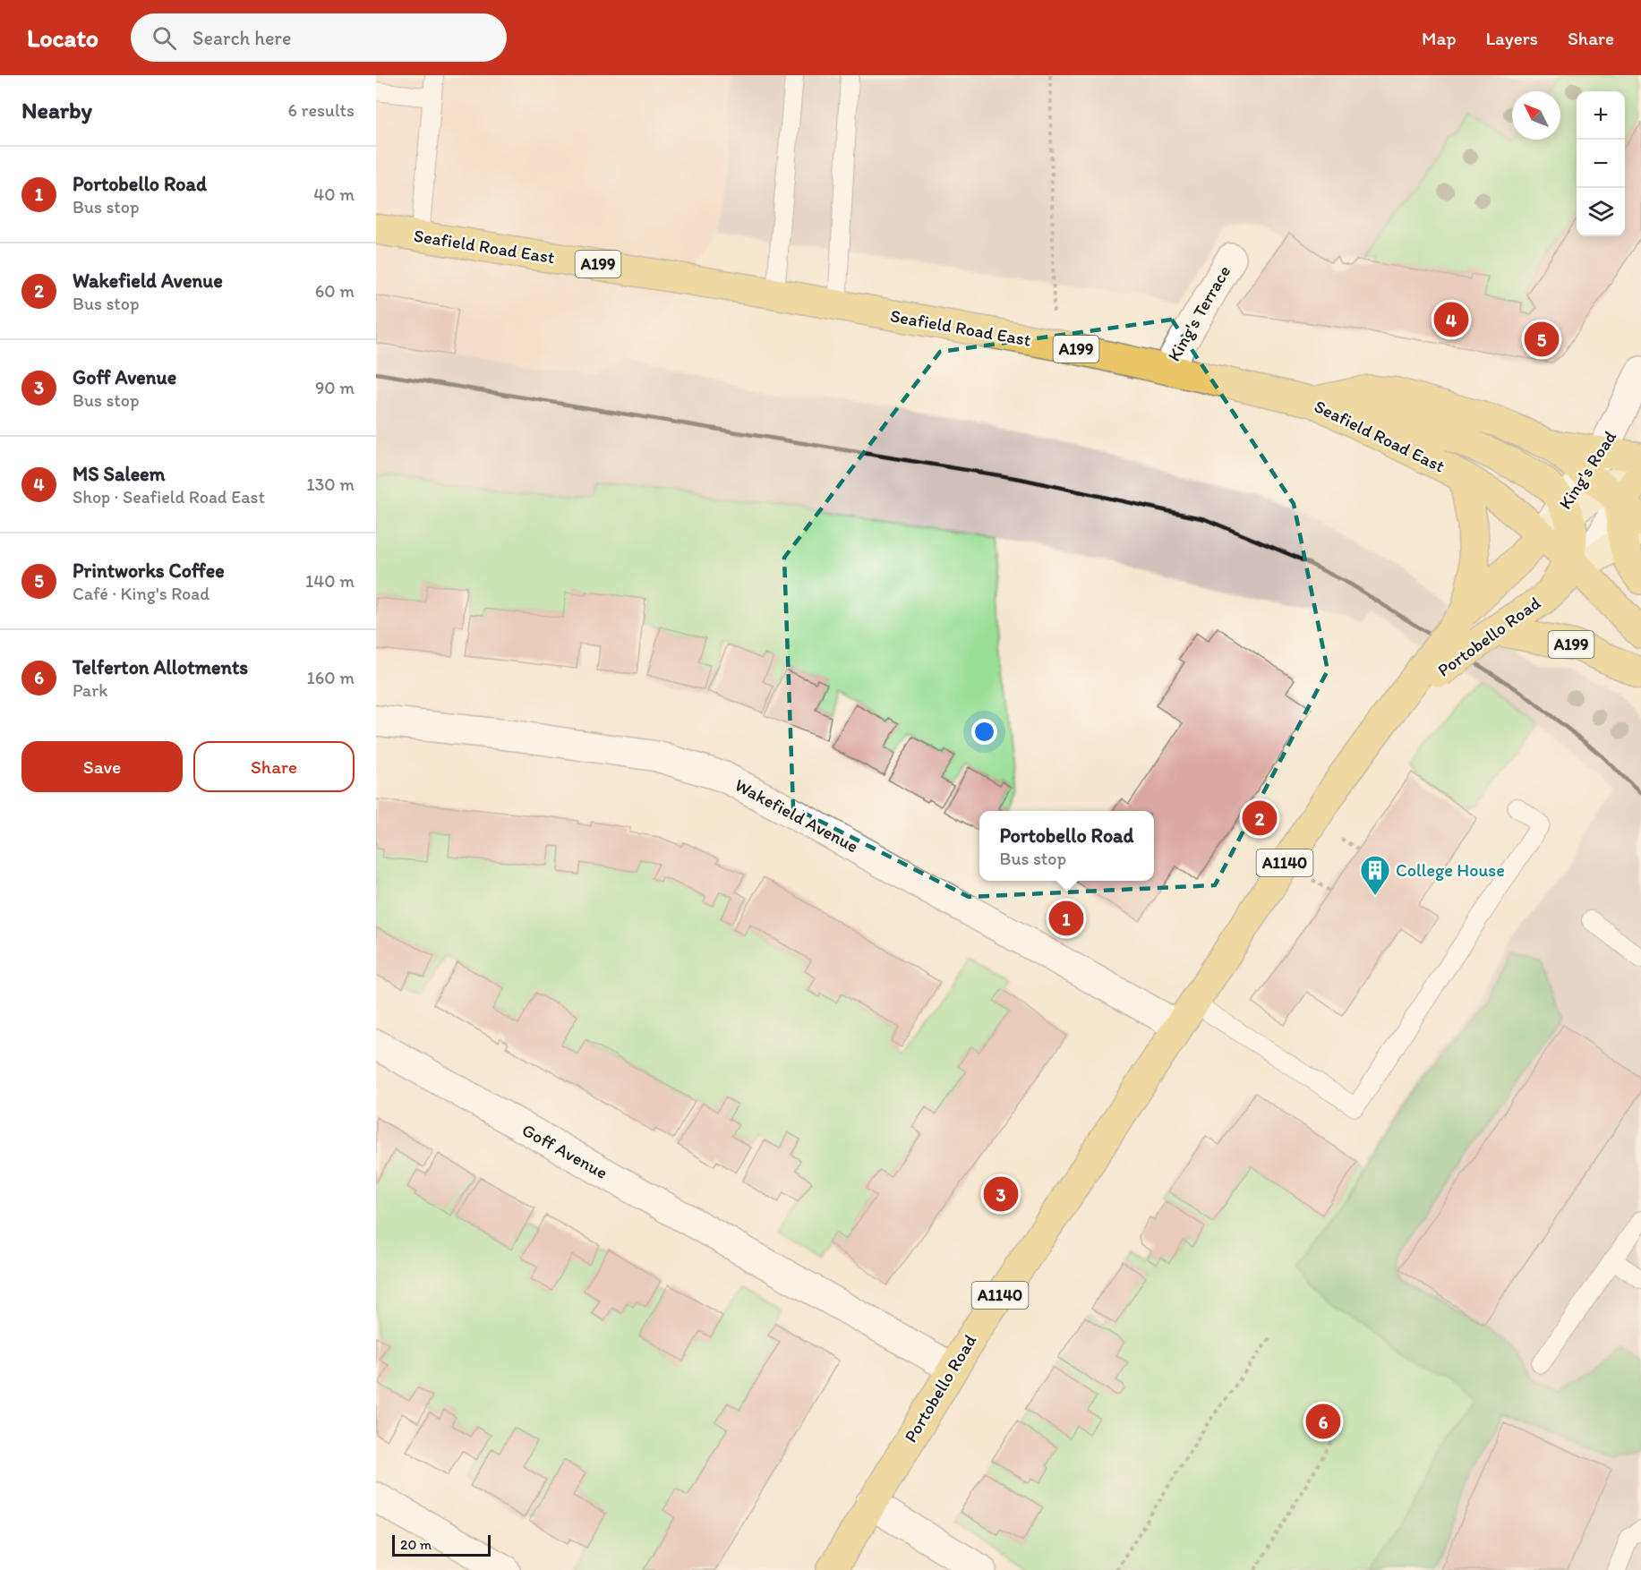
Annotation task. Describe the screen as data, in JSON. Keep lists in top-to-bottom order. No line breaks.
{"streets":{"main road":["Seafield Road East","A199","Portobello Road","A1140"],"street":["King's Terrace","King's Road","Wakefield Avenue","Goff Avenue"]},"crossings":[["Seafield Road East","A199"],["Seafield Road East","King's Terrace"],["Seafield Road East","Portobello Road"],["A199","King's Road"],["A199","Portobello Road"],["King's Road","Portobello Road"],["Portobello Road","Wakefield Avenue"],["Portobello Road","Goff Avenue"]],"places":{"building":["College House"]},"scale_bar":"20 m","north":"top left","page":{"header":"Locato","search":"Search here","nav":["Map","Layers","Share"],"heading":["Nearby","6 results"],"map_buttons":["+","−"],"list":[{"mark":"1","name":"Portobello Road","note":"Bus stop","value":"40 m"},{"mark":"2","name":"Wakefield Avenue","note":"Bus stop","value":"60 m"},{"mark":"3","name":"Goff Avenue","note":"Bus stop","value":"90 m"},{"mark":"4","name":"MS Saleem","note":"Shop · Seafield Road East","value":"130 m"},{"mark":"5","name":"Printworks Coffee","note":"Café · King's Road","value":"140 m"},{"mark":"6","name":"Telferton Allotments","note":"Park","value":"160 m"}],"pins":["4","5","2","1","3","6"],"buttons":["Save","Share"],"popup":["Portobello Road","Bus stop"],"scale":"20 m"}}
